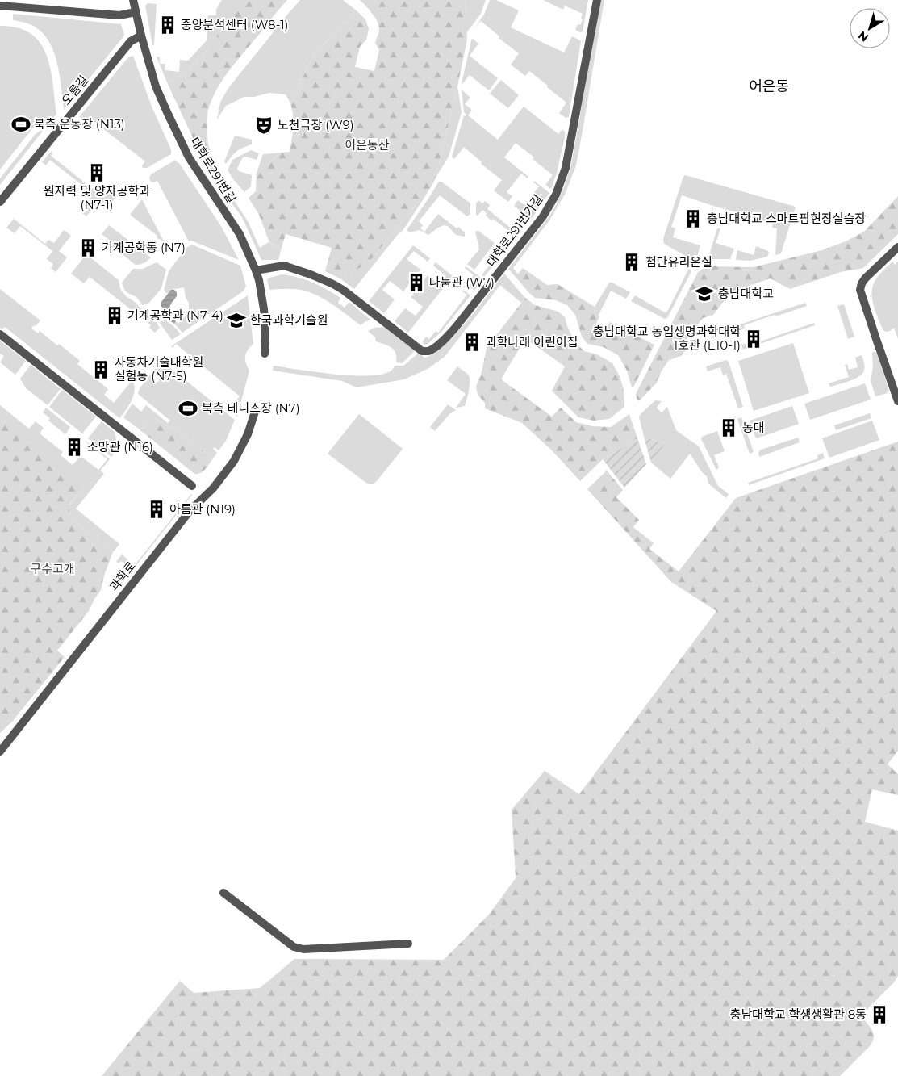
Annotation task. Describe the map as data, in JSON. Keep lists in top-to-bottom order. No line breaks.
{"streets":{"street":["오름길","대학로291번길","대학로291번가길","과학로"]},"crossings":[["오름길","대학로291번길"],["대학로291번길","대학로291번가길"]],"districts":["어은동"],"parks":["어은동산","구수고개"],"places":{"building":["중앙분석센터 (W8-1)","원자력 및 양자공학과 (N7-1)","충남대학교 스마트팜현장실습장","기계공학동 (N7)","첨단유리온실","나눔관 (W7)","기계공학과 (N7-4)","충남대학교 농업생명과학대학 1호관 (E10-1)","과학나래 어린이집","자동차기술대학원 실험동 (N7-5)","농대","소망관 (N16)","아름관 (N19)","충남대학교 학생생활관 8동"],"sports":["북측 운동장 (N13)","북측 테니스장 (N7)"],"theatre":["노천극장 (W9)"],"school or university":["충남대학교","한국과학기술원"]},"north":"bottom left"}
